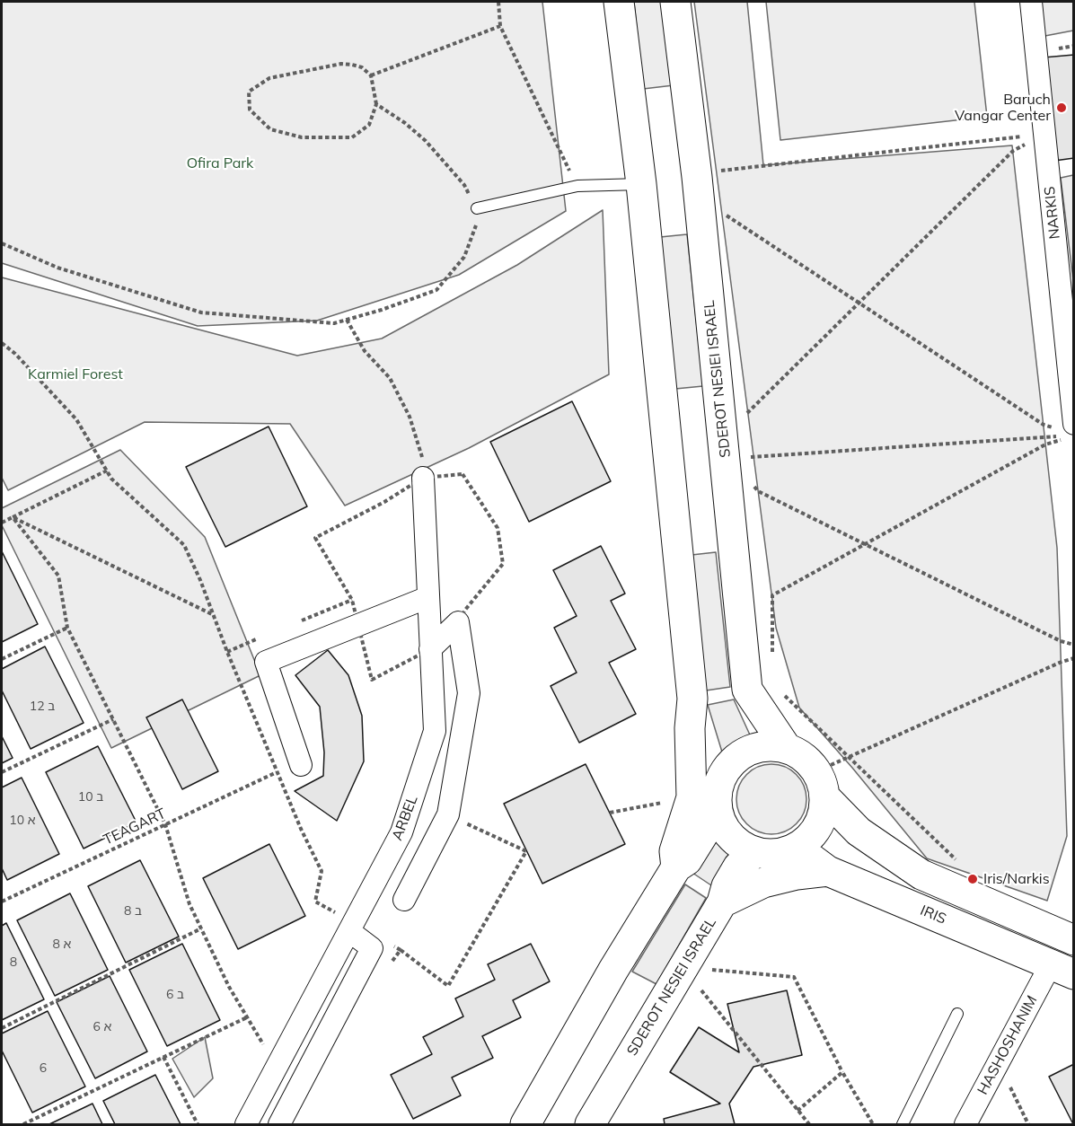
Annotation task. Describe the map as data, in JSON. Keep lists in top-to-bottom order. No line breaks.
{"streets":{"main road":["SDEROT NESIEI ISRAEL","IRIS"],"street":["NARKIS","ARBEL","HASHOSHANIM"],"path":["TEAGART"]},"crossings":[["SDEROT NESIEI ISRAEL","IRIS"],["IRIS","HASHOSHANIM"]],"parks":["Ofira Park","Karmiel Forest"],"places":["Baruch Vangar Center","Iris/Narkis"],"house_numbers":["12 ב","10 ב","10 א","8 ב","8 א","8","6 ב","6 א","6"]}
